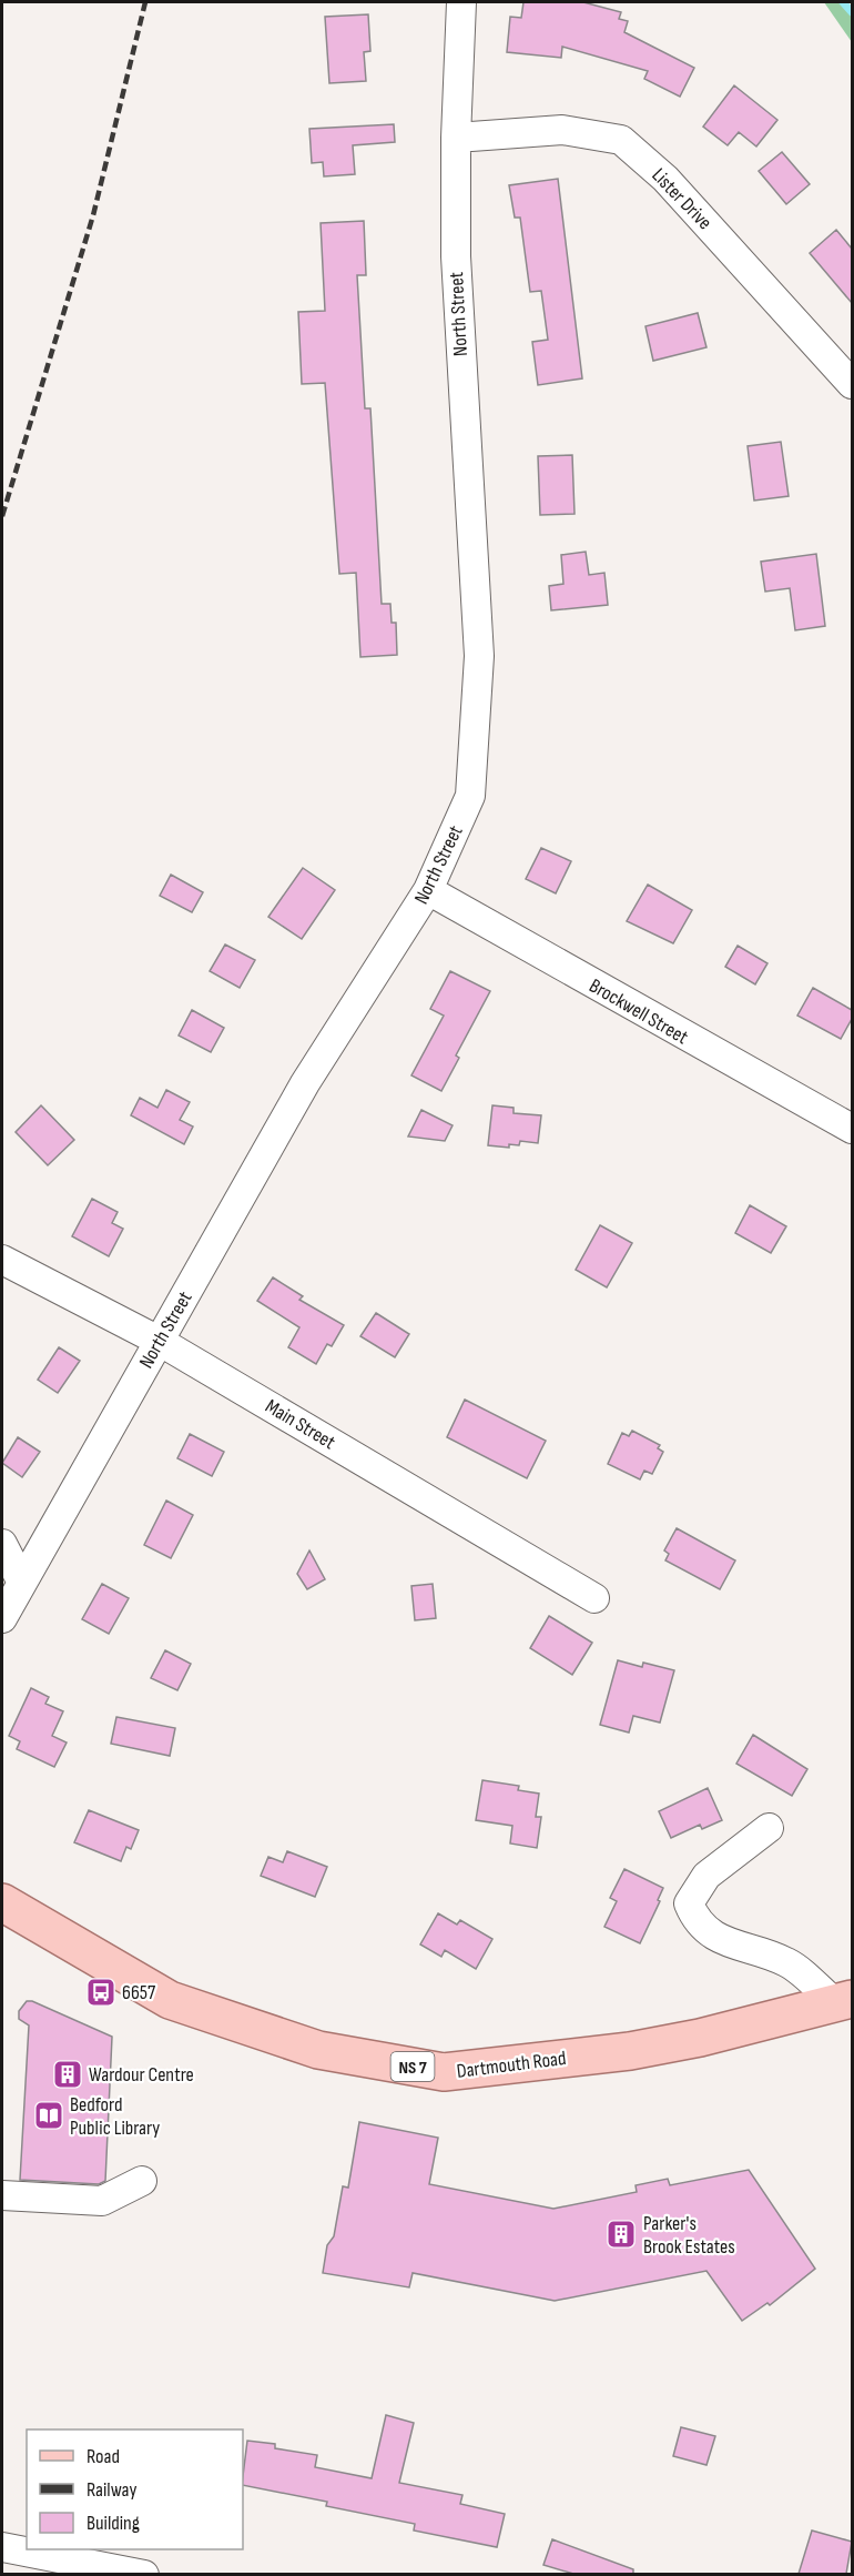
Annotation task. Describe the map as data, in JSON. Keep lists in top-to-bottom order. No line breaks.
{"streets":{"main road":["Dartmouth Road","NS 7"],"street":["Lister Drive","North Street","Brockwell Street","Main Street"]},"crossings":[["Lister Drive","North Street"],["North Street","Brockwell Street"],["North Street","Main Street"]],"places":{"bus stop":["6657"],"building":["Wardour Centre","Parker's Brook Estates"],"library":["Bedford Public Library"]},"legend":["Road","Railway","Building"]}
